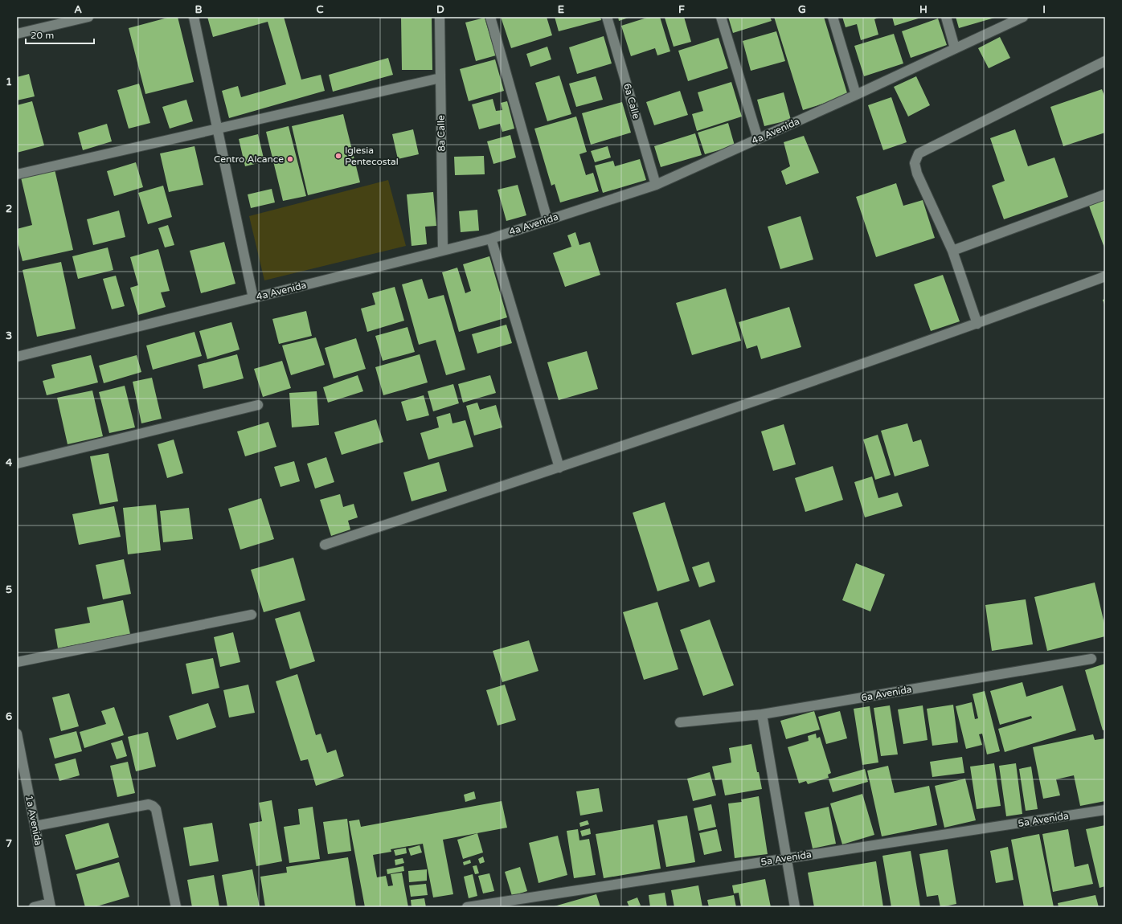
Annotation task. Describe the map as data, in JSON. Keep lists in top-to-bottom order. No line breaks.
{"streets":{"street":["6a Calle","4a Avenida","8a Calle","6a Avenida","5a Avenida","1a Avenida"]},"crossings":[["6a Calle","4a Avenida"],["4a Avenida","8a Calle"]],"places":["Iglesia Pentecostal","Centro Alcance"],"scale_bar":"20 m","grid":{"columns":["A","B","C","D","E","F","G","H","I"],"rows":["1","2","3","4","5","6","7"]}}
